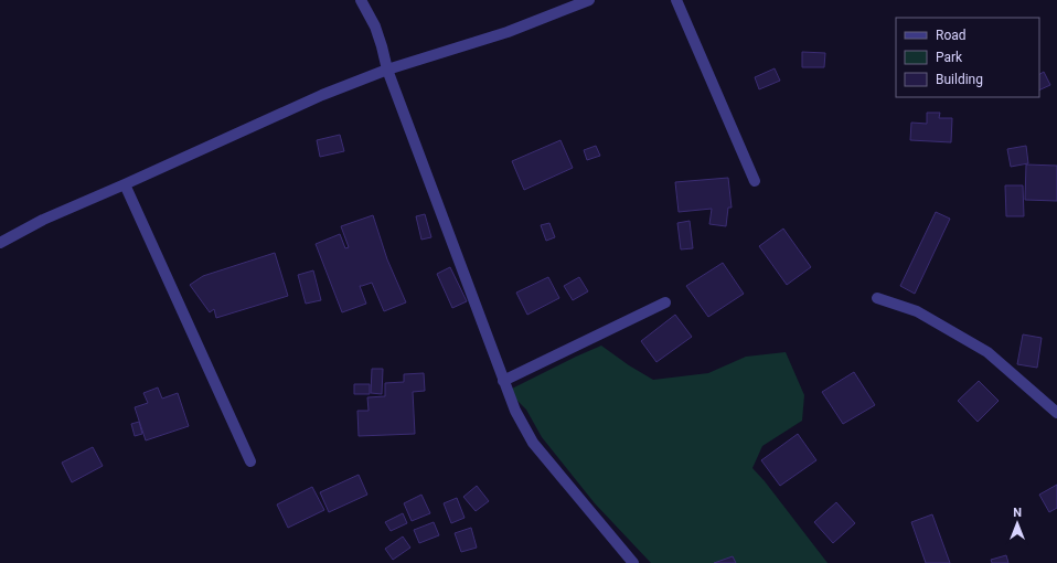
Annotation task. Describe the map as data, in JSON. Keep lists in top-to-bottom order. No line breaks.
{"legend":["Road","Park","Building"],"north":"top"}
